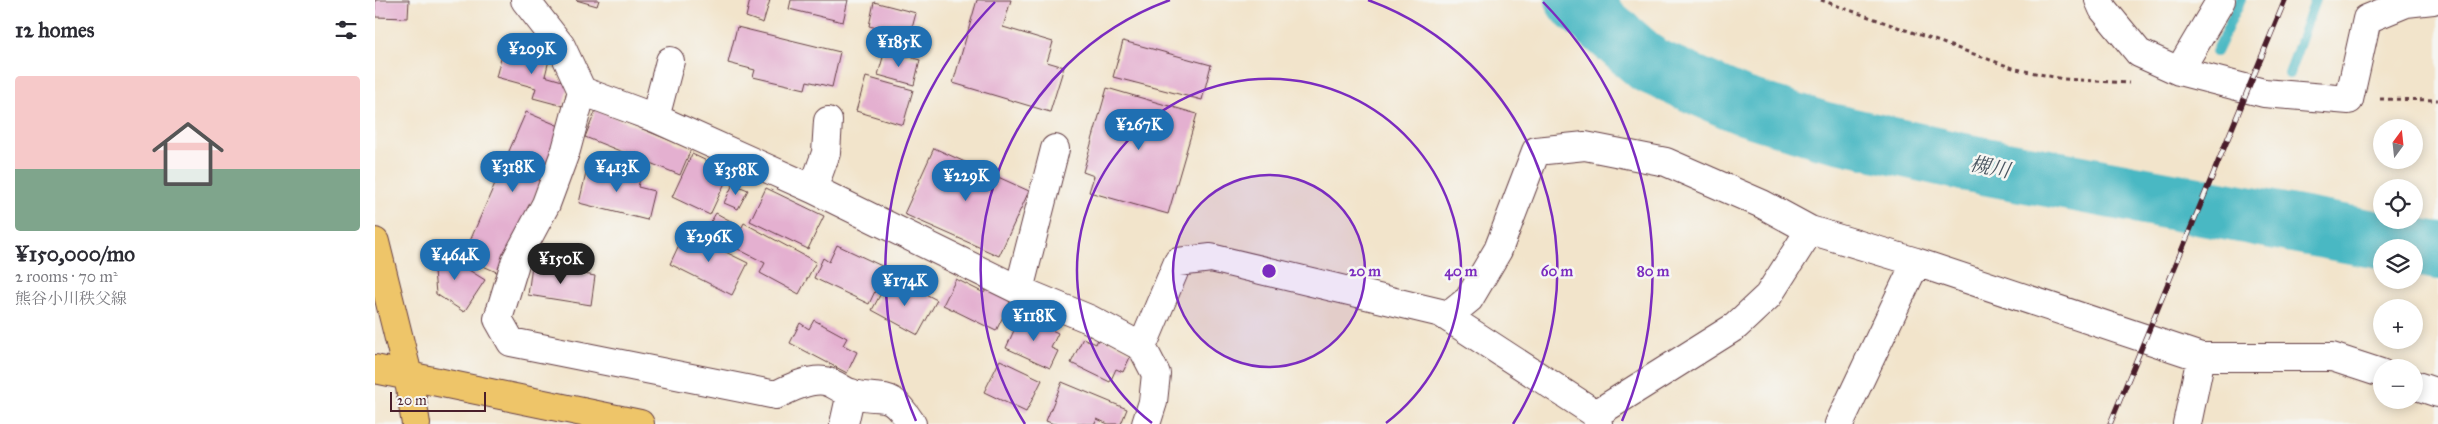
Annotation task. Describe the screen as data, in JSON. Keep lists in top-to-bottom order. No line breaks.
{"water":["槻川"],"scale_bar":"20 m","north":"top","page":{"heading":"12 homes","price":["¥185K","¥209K","¥267K","¥318K","¥413K","¥358K","¥229K","¥296K","¥464K","¥150K","¥174K","¥118K"],"list":[{"name":"¥150,000/mo","note":"2 rooms · 70 m² · 熊谷小川秩父線"}],"map_buttons":["+","−"],"scale":"20 m"},"rings":["20 m","40 m","60 m","80 m"]}
